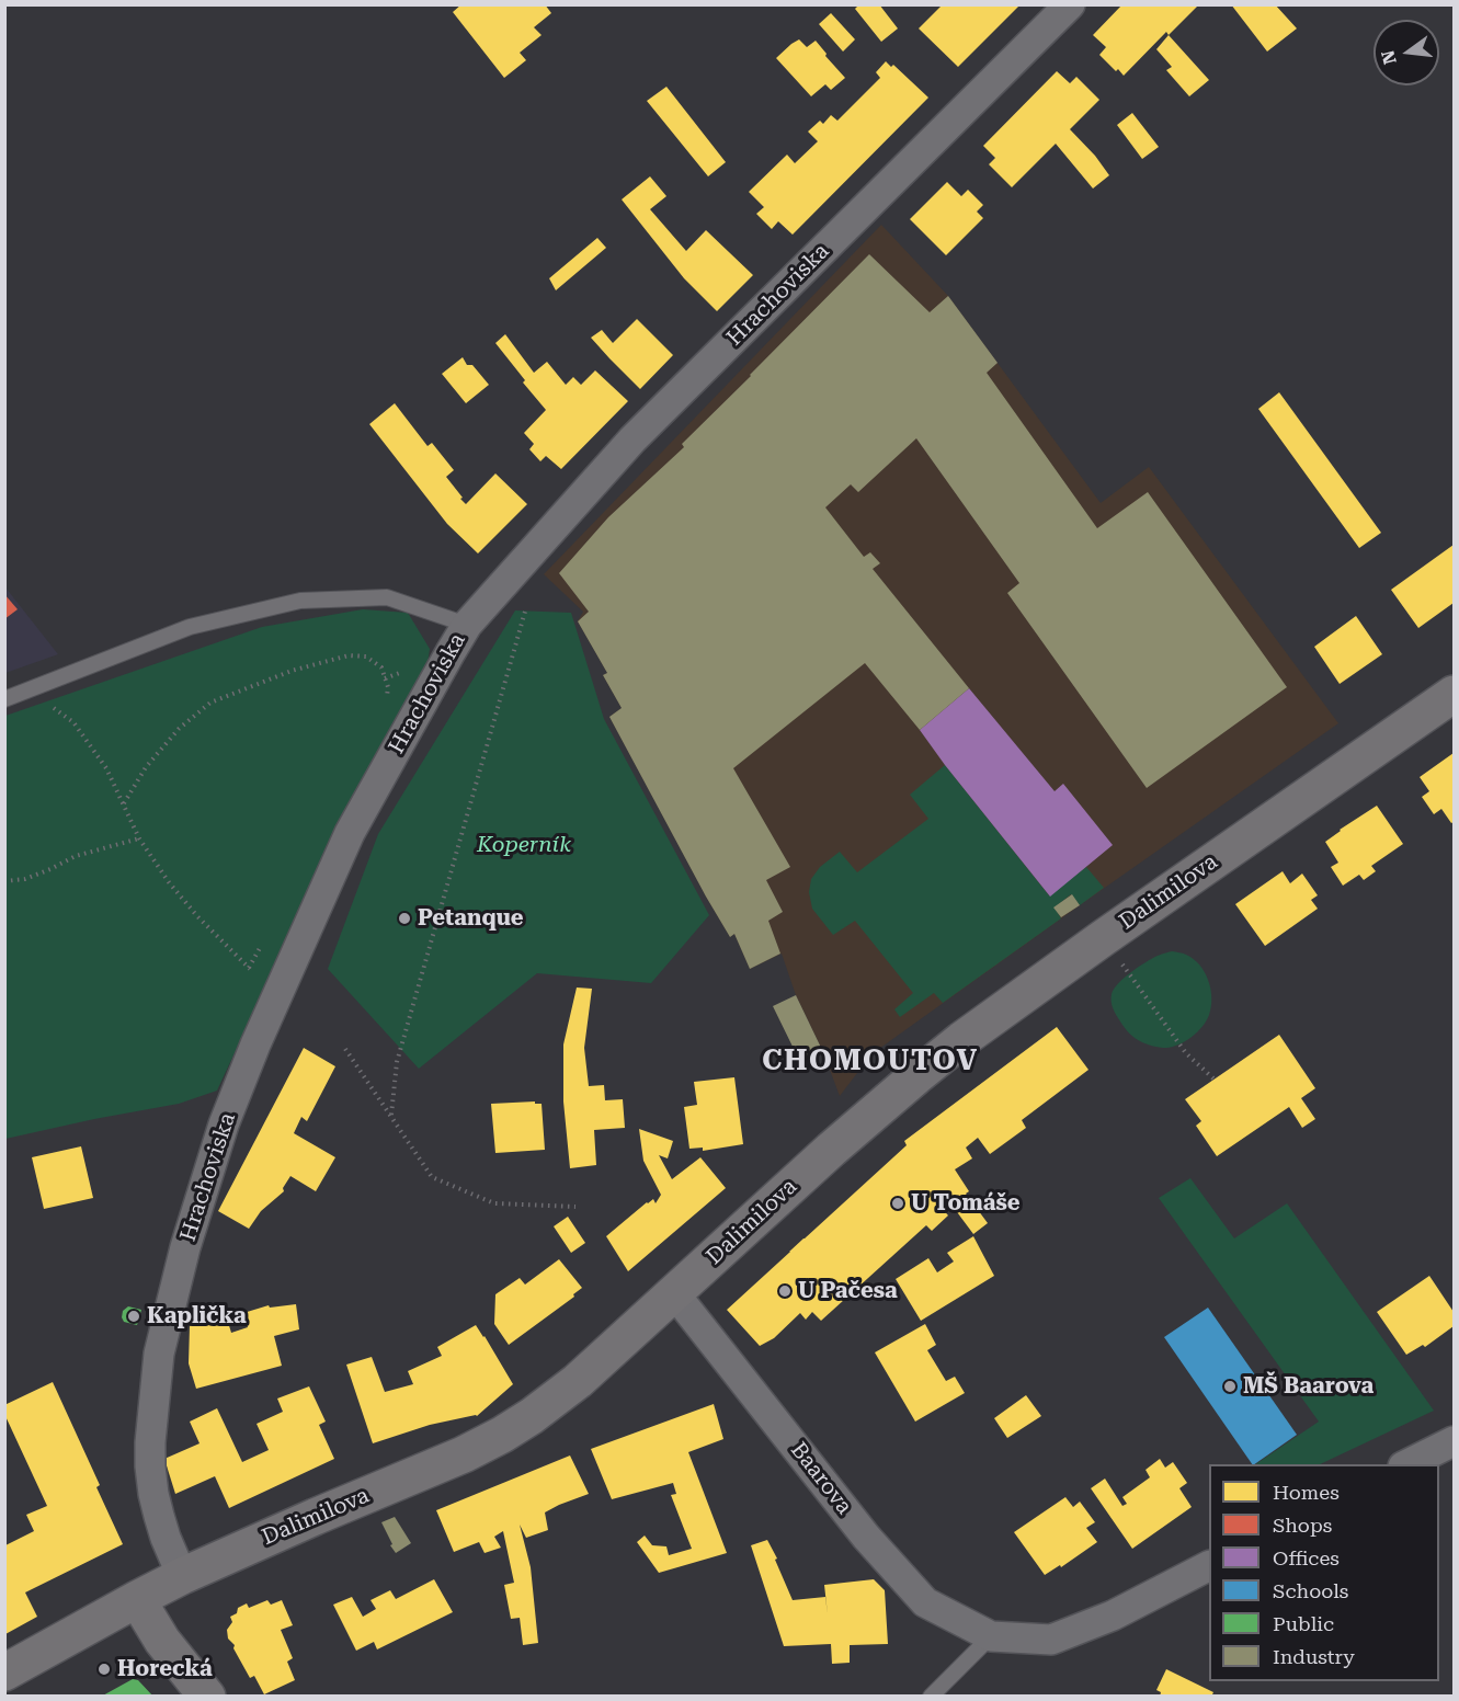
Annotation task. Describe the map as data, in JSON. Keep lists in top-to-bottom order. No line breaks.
{"streets":{"main road":["Dalimilova"],"street":["Hrachoviska","Baarova"]},"crossings":[["Hrachoviska","Dalimilova"],["Dalimilova","Baarova"]],"districts":["CHOMOUTOV"],"parks":["Koperník"],"places":["Petanque","U Tomáše","U Pačesa","Kaplička","MŠ Baarova","Horecká"],"legend":["Homes","Shops","Offices","Schools","Public","Industry"],"north":"left"}
